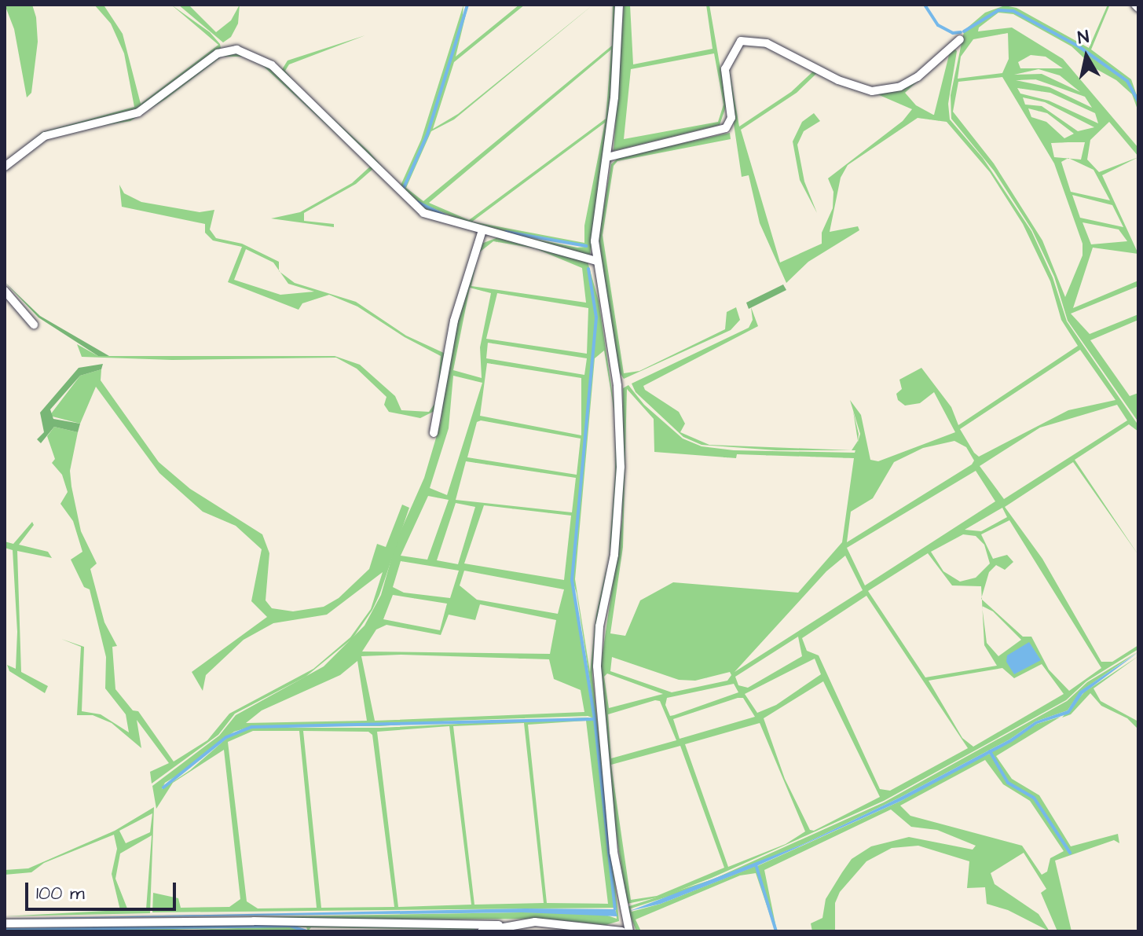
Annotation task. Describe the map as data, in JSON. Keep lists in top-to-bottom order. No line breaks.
{"scale_bar":"100 m","north":"top"}
